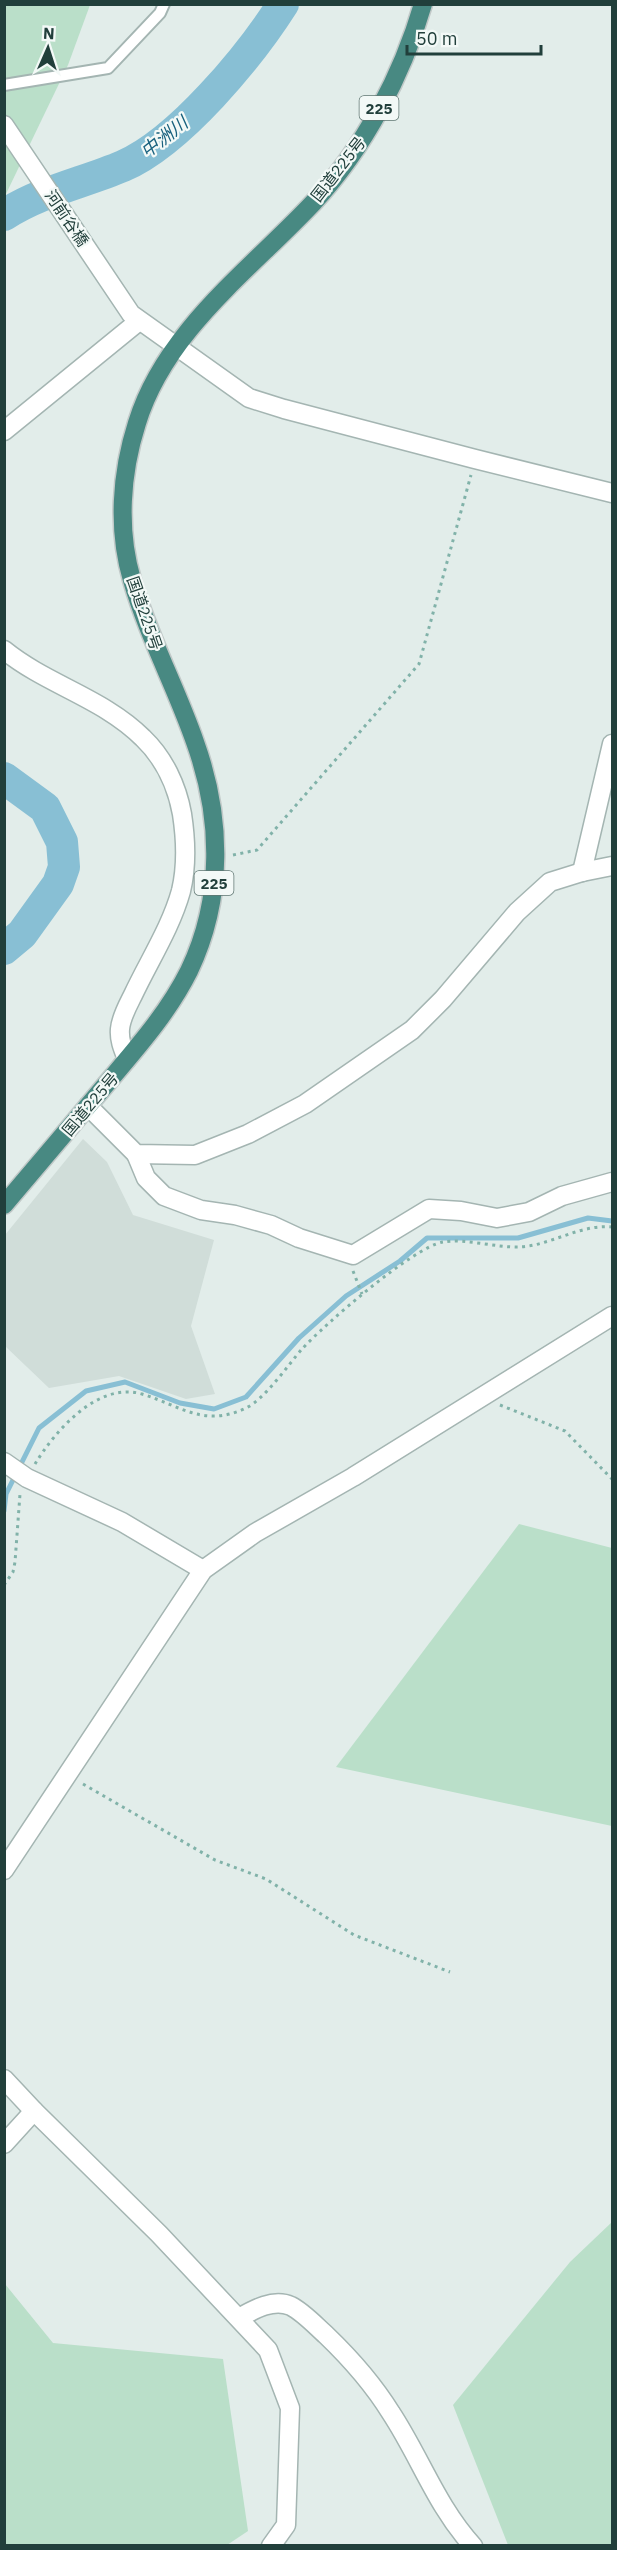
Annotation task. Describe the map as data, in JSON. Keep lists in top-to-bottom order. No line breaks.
{"streets":{"highway":["225","国道225号"],"street":["河前谷橋"]},"crossings":[["国道225号","河前谷橋"]],"water":["中洲川"],"scale_bar":"50 m","north":"top"}
